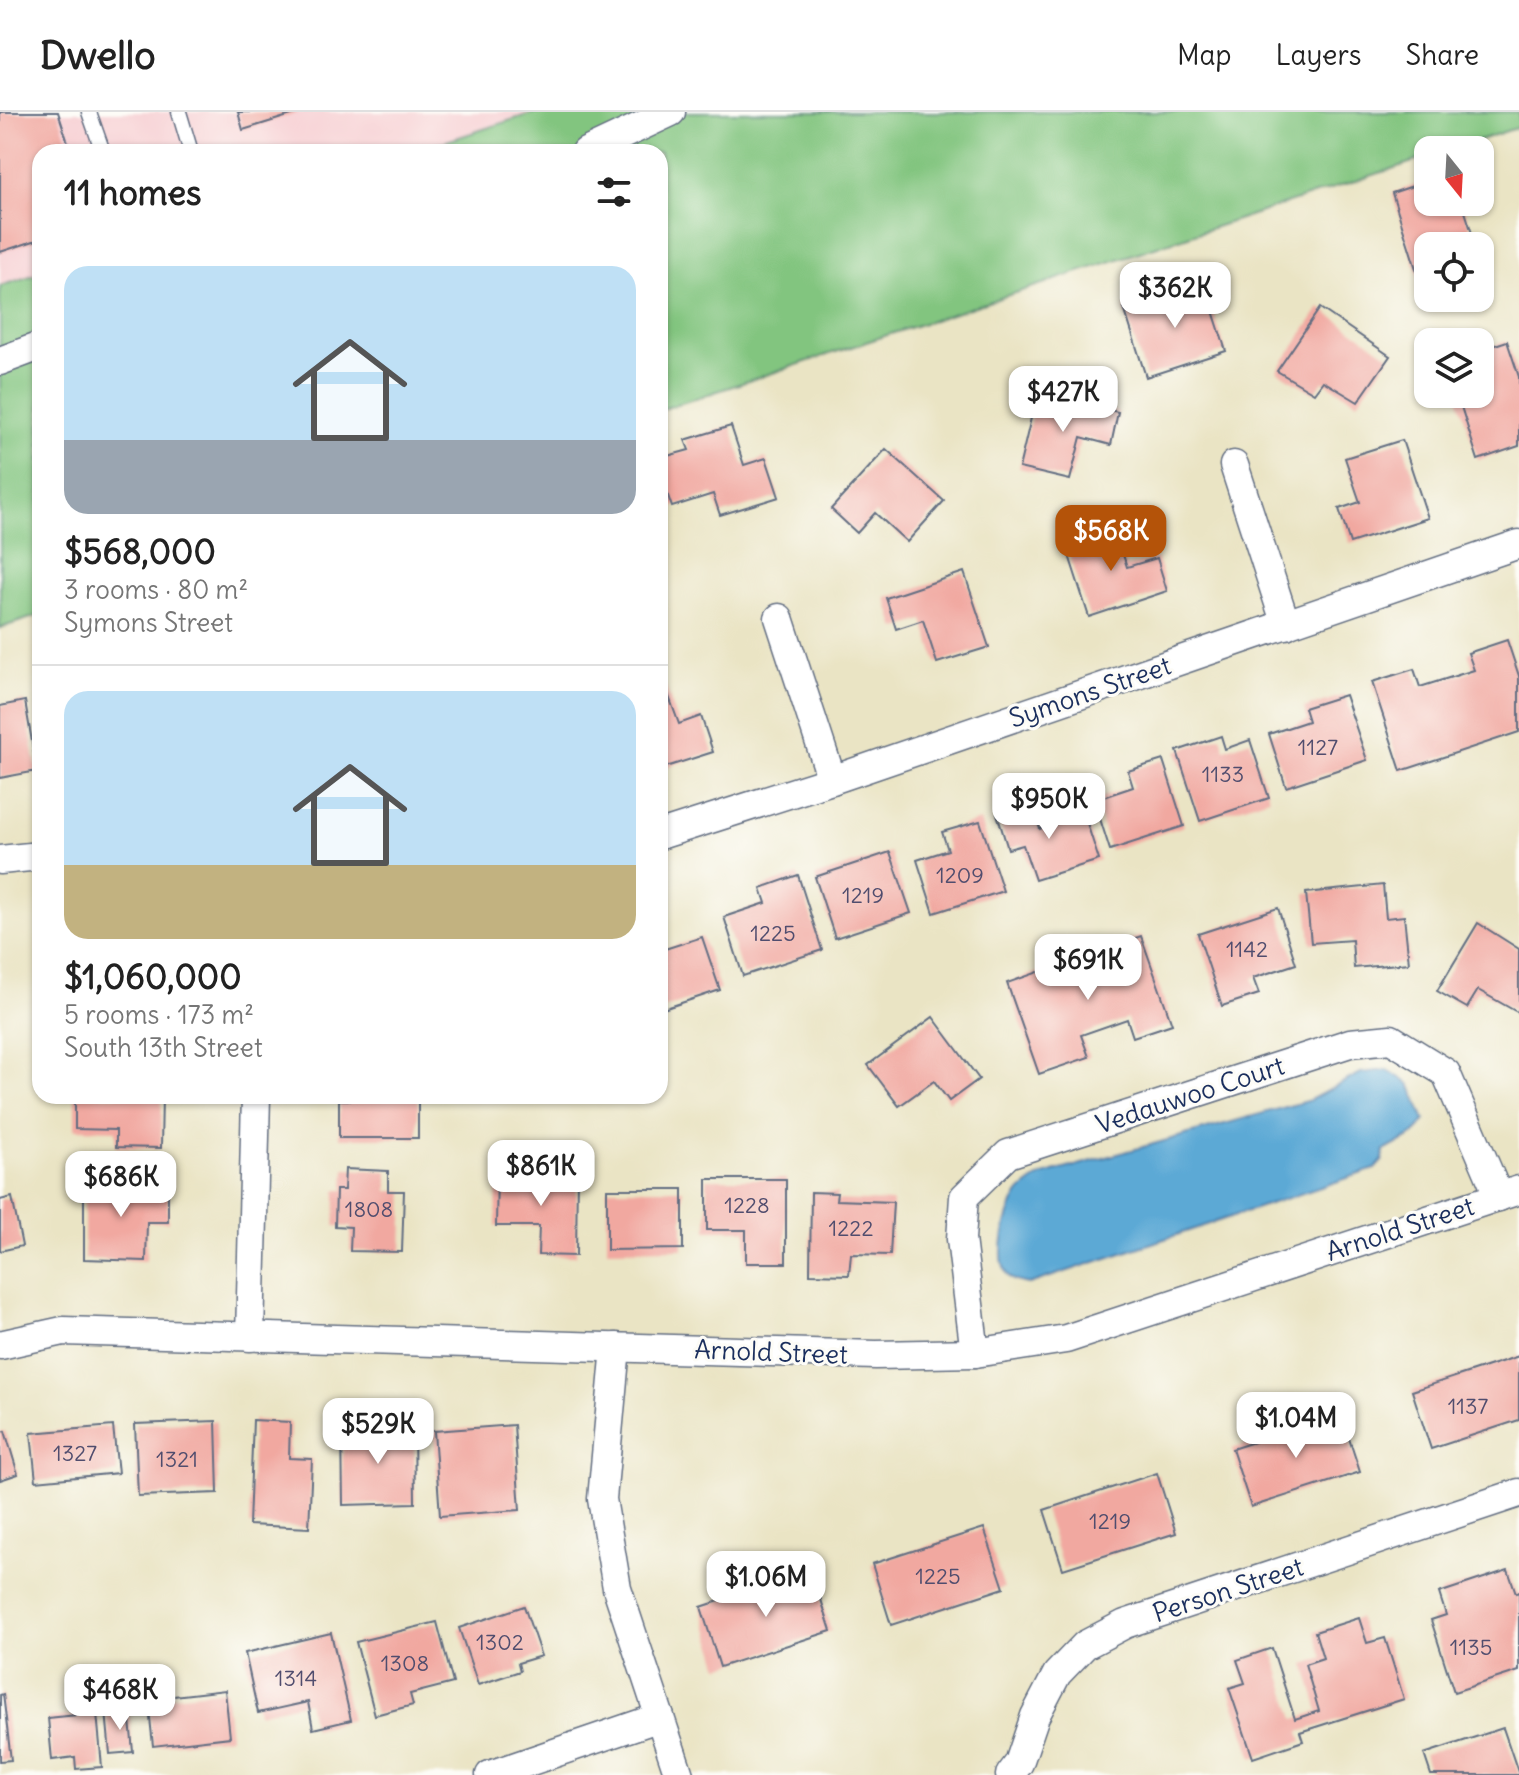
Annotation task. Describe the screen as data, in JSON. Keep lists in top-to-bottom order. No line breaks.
{"streets":{"street":["Symons Street","Vedauwoo Court","Arnold Street","Person Street"]},"crossings":[["Vedauwoo Court","Arnold Street"]],"house_numbers":["1127","1133","1209","1219","1225","1142","1228","1808","1222","1137","1327","1321","1219","1225","1302","1135","1308","1314"],"north":"bottom","page":{"header":"Dwello","nav":["Map","Layers","Share"],"heading":"11 homes","list":[{"name":"$568,000","note":"3 rooms · 80 m² · Symons Street"},{"name":"$1,060,000","note":"5 rooms · 173 m² · South 13th Street"}],"price":["$362K","$427K","$568K","$950K","$691K","$861K","$686K","$1.04M","$529K","$1.06M","$468K"]}}
